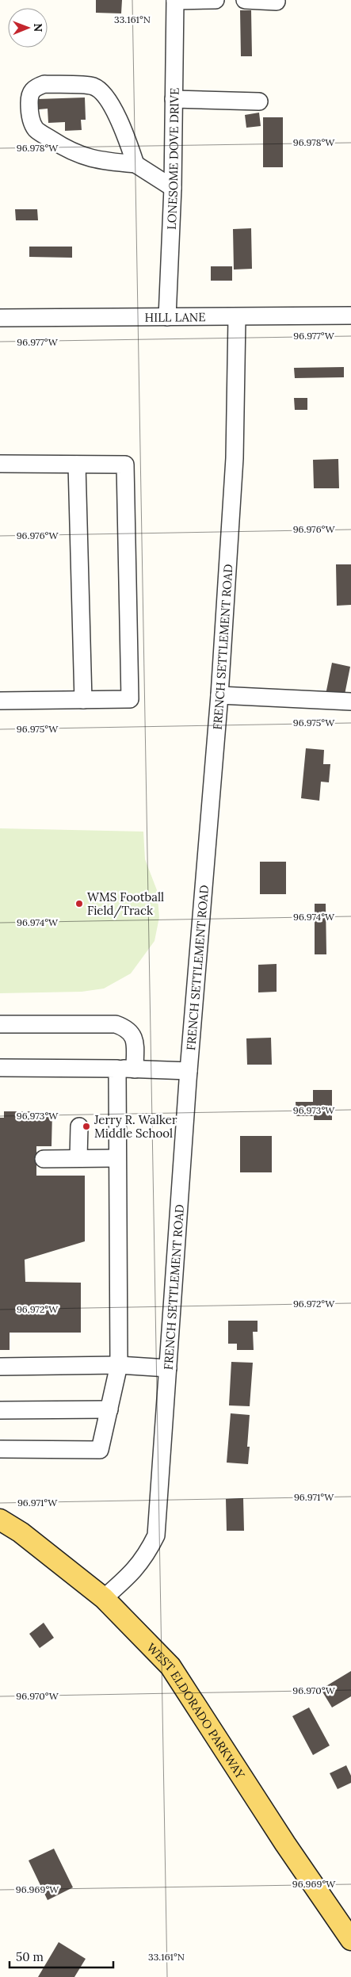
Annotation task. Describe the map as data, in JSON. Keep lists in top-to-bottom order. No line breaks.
{"streets":{"main road":["WEST ELDORADO PARKWAY"],"street":["LONESOME DOVE DRIVE","HILL LANE","FRENCH SETTLEMENT ROAD"]},"crossings":[["LONESOME DOVE DRIVE","HILL LANE"],["HILL LANE","FRENCH SETTLEMENT ROAD"],["FRENCH SETTLEMENT ROAD","WEST ELDORADO PARKWAY"]],"places":["WMS Football Field/Track","Jerry R. Walker Middle School"],"scale_bar":"50 m","north":"right","coordinates":["33.161°N","96.978°W","96.977°W","96.976°W","96.975°W","96.974°W","96.973°W","96.972°W","96.971°W","96.970°W","96.969°W"]}
